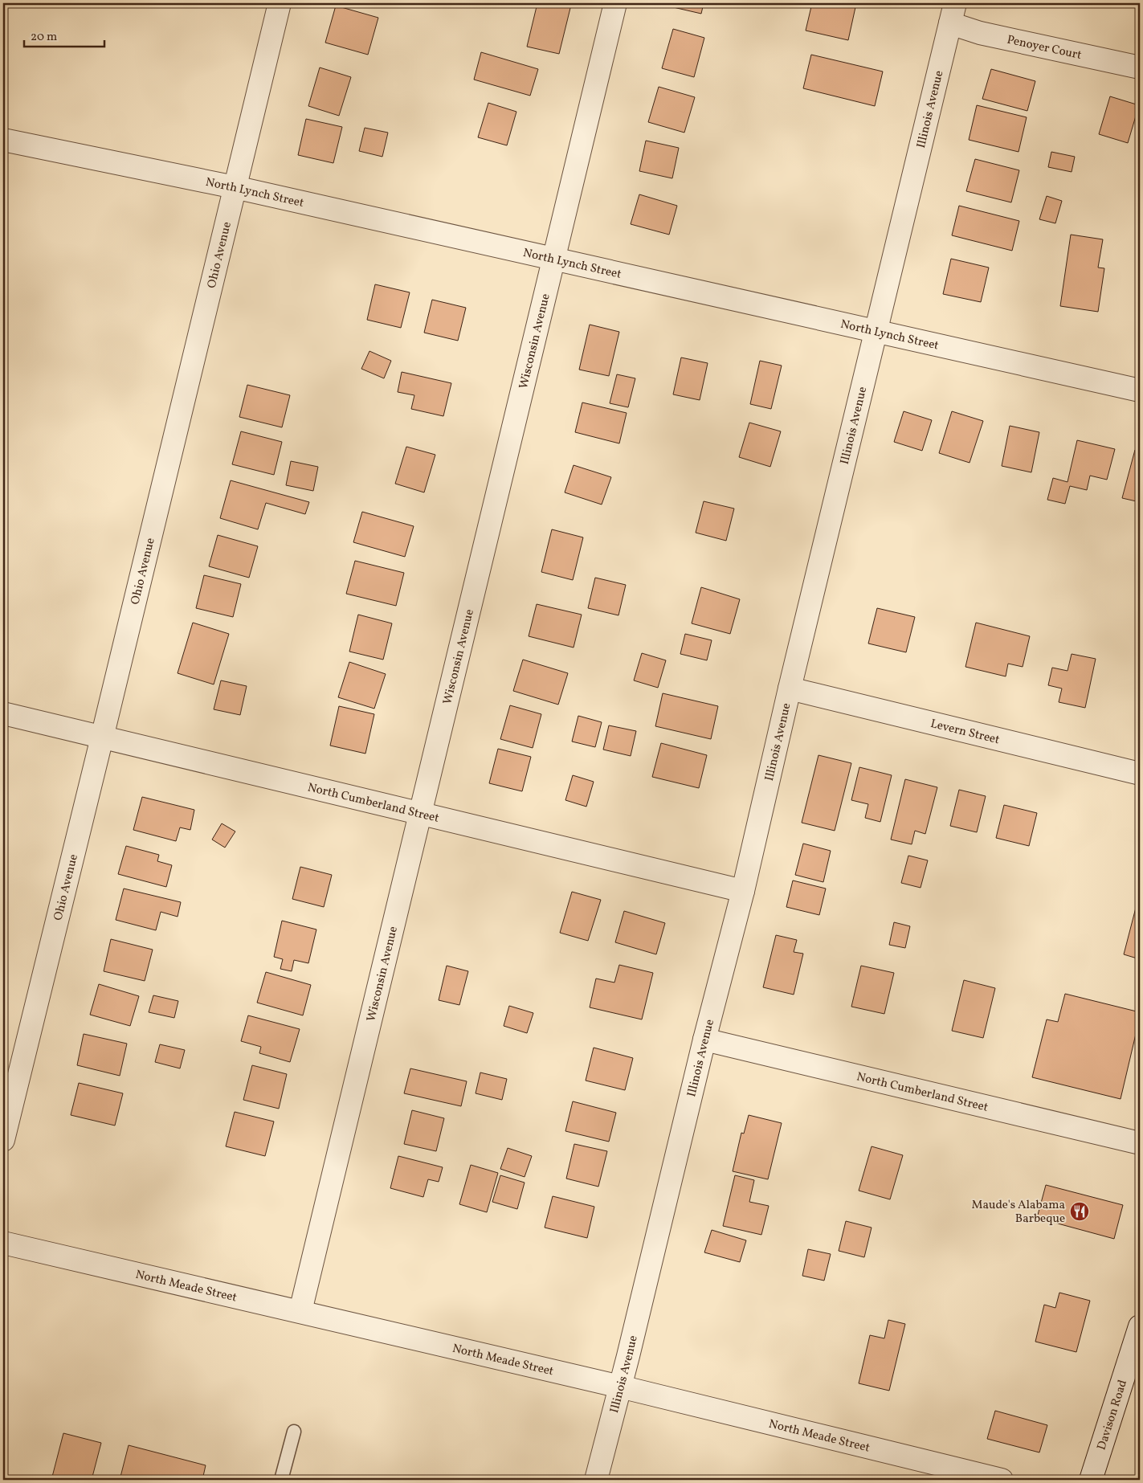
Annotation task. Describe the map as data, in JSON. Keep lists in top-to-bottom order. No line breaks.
{"streets":{"street":["Penoyer Court","Illinois Avenue","North Lynch Street","Ohio Avenue","Wisconsin Avenue","Levern Street","North Cumberland Street","North Meade Street","Davison Road"]},"crossings":[["Penoyer Court","Illinois Avenue"],["Illinois Avenue","North Lynch Street"],["Illinois Avenue","Levern Street"],["Illinois Avenue","North Cumberland Street"],["Illinois Avenue","North Meade Street"],["North Lynch Street","Ohio Avenue"],["North Lynch Street","Wisconsin Avenue"],["Ohio Avenue","North Cumberland Street"],["Wisconsin Avenue","North Cumberland Street"],["Wisconsin Avenue","North Meade Street"]],"places":{"restaurant":["Maude's Alabama Barbeque"]},"scale_bar":"20 m"}
